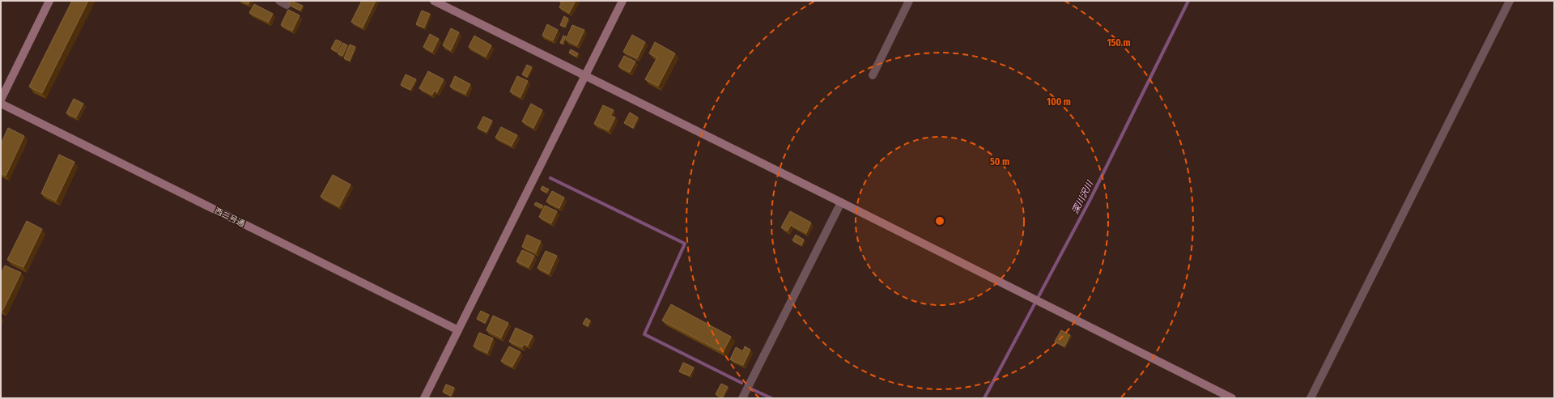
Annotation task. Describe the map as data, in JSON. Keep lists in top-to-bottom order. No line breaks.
{"streets":{"street":["西二号通"]},"water":["深川沢川"],"rings":["150 m","100 m","50 m"]}
